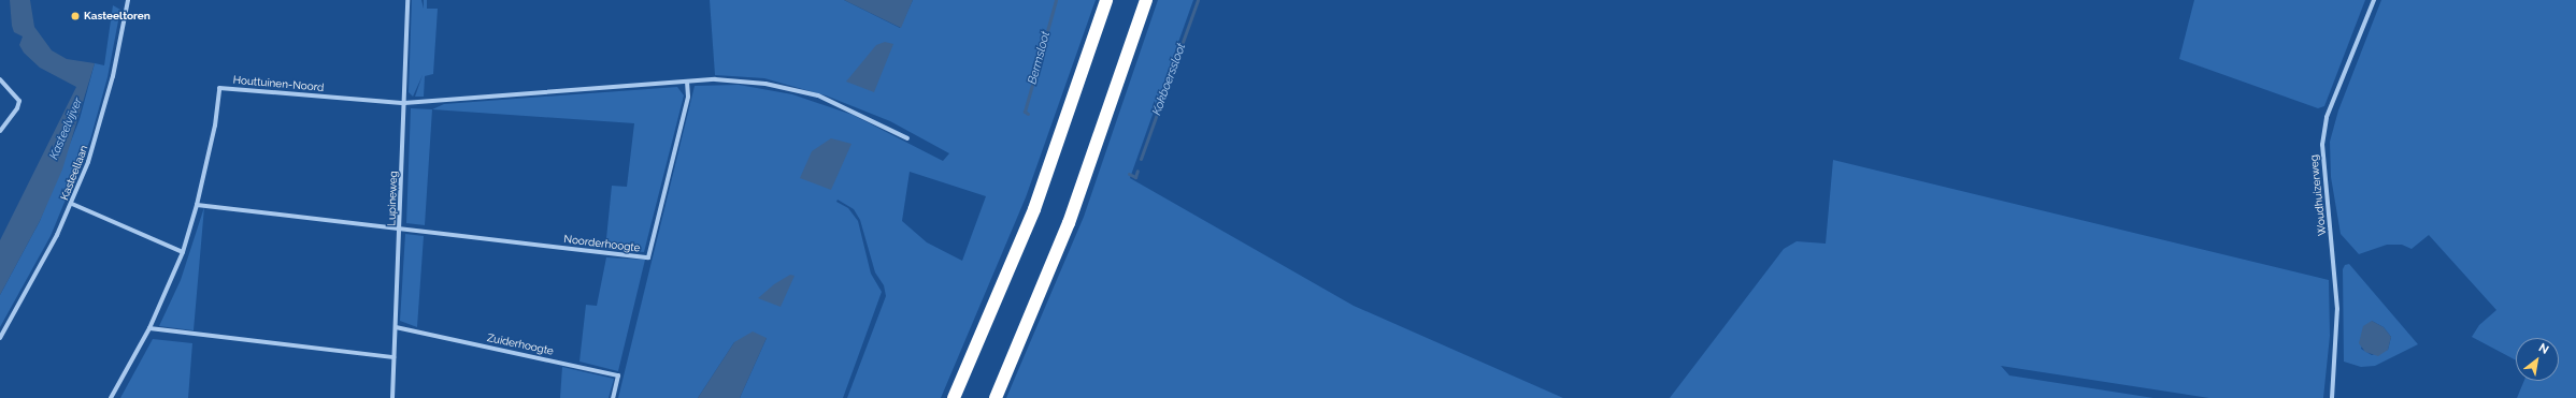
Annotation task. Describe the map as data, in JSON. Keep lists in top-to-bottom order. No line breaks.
{"streets":{"street":["Houttuinen-Noord","Kasteellaan","Woudhuizerweg","Lupineweg","Noorderhoogte","Zuiderhoogte"]},"crossings":[["Houttuinen-Noord","Lupineweg"],["Lupineweg","Noorderhoogte"],["Lupineweg","Zuiderhoogte"]],"water":["Bermsloot","Kokboerssloot","Kasteelvijver"],"places":["Kasteeltoren"],"north":"top right"}
